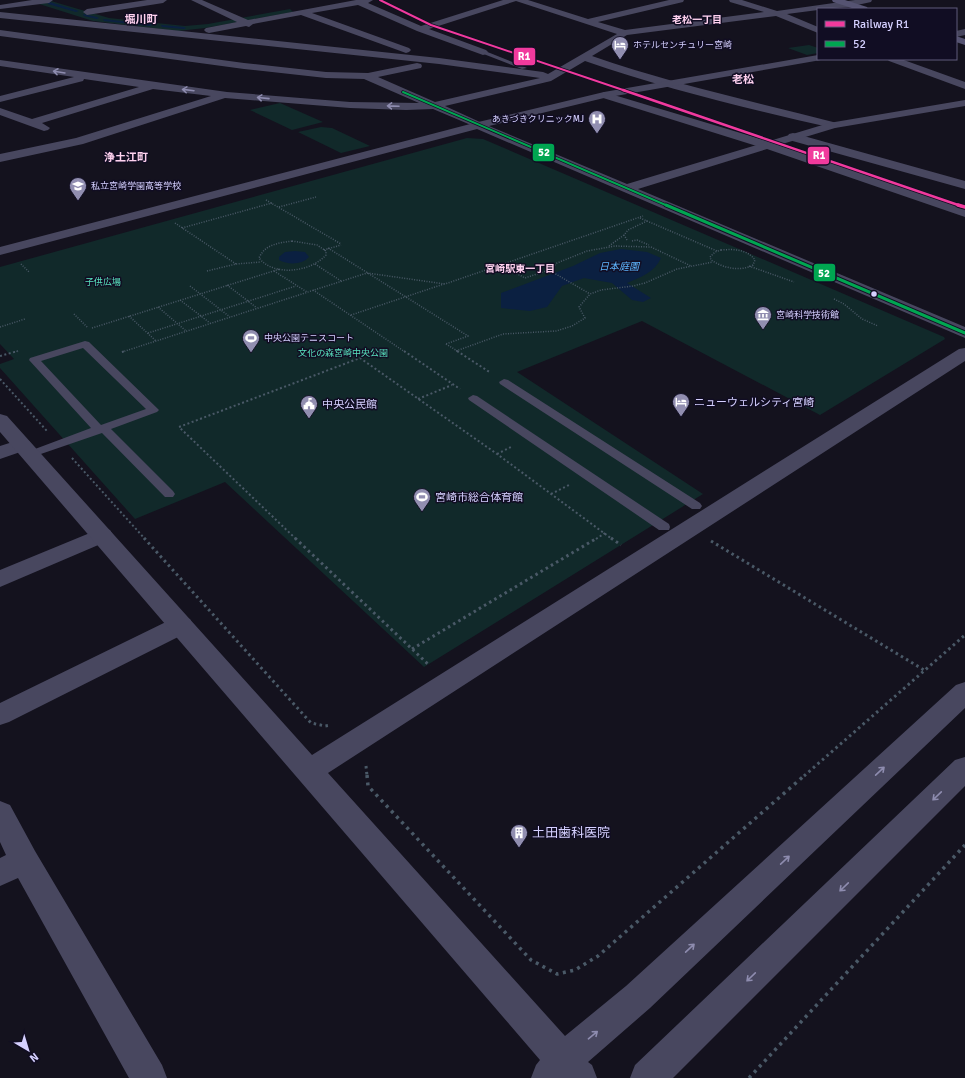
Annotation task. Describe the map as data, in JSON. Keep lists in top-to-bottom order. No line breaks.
{"districts":["堀川町","老松一丁目","老松","浄土江町","宮崎駅東一丁目"],"water":["日本庭園"],"parks":["子供広場","文化の森宮崎中央公園"],"places":{"hotel":["ホテルセンチュリー宮崎","ニューウェルシティ宮崎"],"hospital":["あきづきクリニックMJ"],"school or university":["私立宮崎学園高等学校"],"museum":["宮崎科学技術館"],"sports":["中央公園テニスコート","宮崎市総合体育館"],"public building":["中央公民館"],"building":["土田歯科医院"]},"lines":["rail line R1","transit line 52"],"legend":["Railway R1","52"],"north":"bottom right"}
